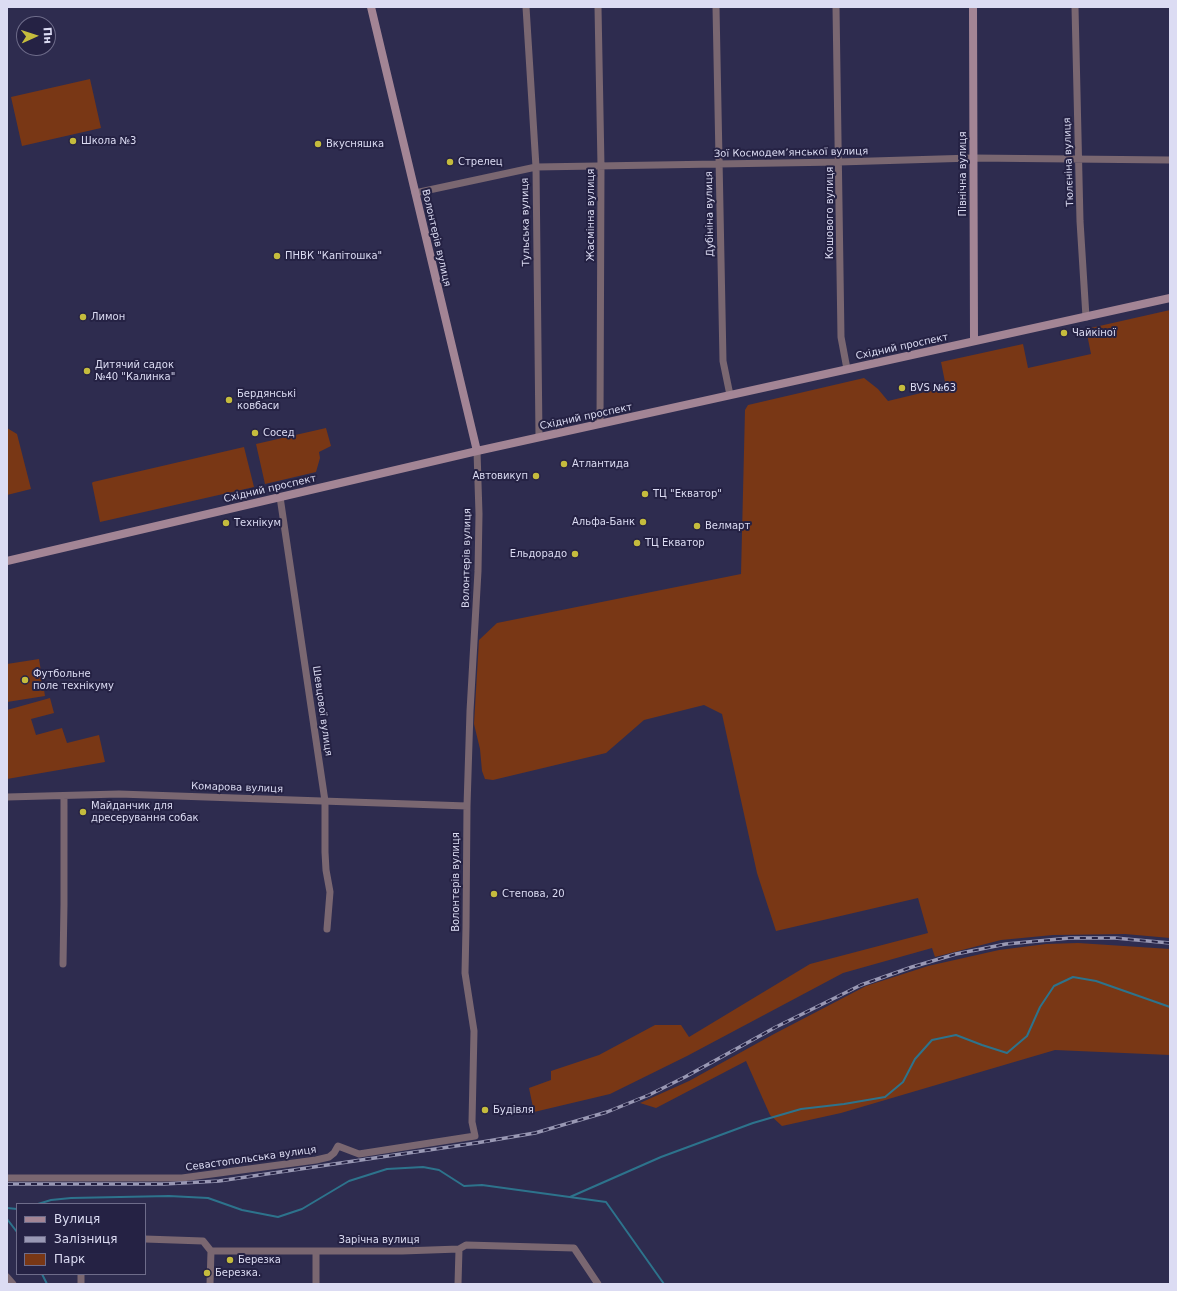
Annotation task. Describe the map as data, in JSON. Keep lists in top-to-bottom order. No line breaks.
{"streets":{"main road":["Північна вулиця","Волонтерів вулиця","Східний проспект"],"street":["Зої Космодем’янської вулиця","Тюлєніна вулиця","Кошового вулиця","Дубініна вулиця","Жасмінна вулиця","Тульська вулиця","Шевцової вулиця","Комарова вулиця","Севастопольська вулиця","Зарічна вулиця"]},"crossings":[["Зої Космодем’янської вулиця","Тюлєніна вулиця"],["Зої Космодем’янської вулиця","Північна вулиця"],["Зої Космодем’янської вулиця","Кошового вулиця"],["Зої Космодем’янської вулиця","Дубініна вулиця"],["Зої Космодем’янської вулиця","Жасмінна вулиця"],["Зої Космодем’янської вулиця","Тульська вулиця"],["Зої Космодем’янської вулиця","Волонтерів вулиця"],["Тюлєніна вулиця","Східний проспект"],["Північна вулиця","Східний проспект"],["Кошового вулиця","Східний проспект"],["Дубініна вулиця","Східний проспект"],["Жасмінна вулиця","Східний проспект"],["Тульська вулиця","Східний проспект"],["Волонтерів вулиця","Східний проспект"],["Волонтерів вулиця","Комарова вулиця"],["Волонтерів вулиця","Севастопольська вулиця"],["Східний проспект","Шевцової вулиця"],["Шевцової вулиця","Комарова вулиця"]],"places":["Школа №3","Вкусняшка","Стрелец","ПНВК \"Капітошка\"","Лимон","Чайкіної","Дитячий садок №40 \"Калинка\"","BVS №63","Бердянські ковбаси","Сосед","Атлантида","Автовикуп","ТЦ \"Екватор\"","Альфа-Банк","Технікум","Велмарт","ТЦ Екватор","Ельдорадо","Футбольне поле технікуму","Майданчик для дресерування собак","Степова, 20","Будівля","Березка","Березка."],"legend":["Вулиця","Залізниця","Парк"],"north":"right"}
